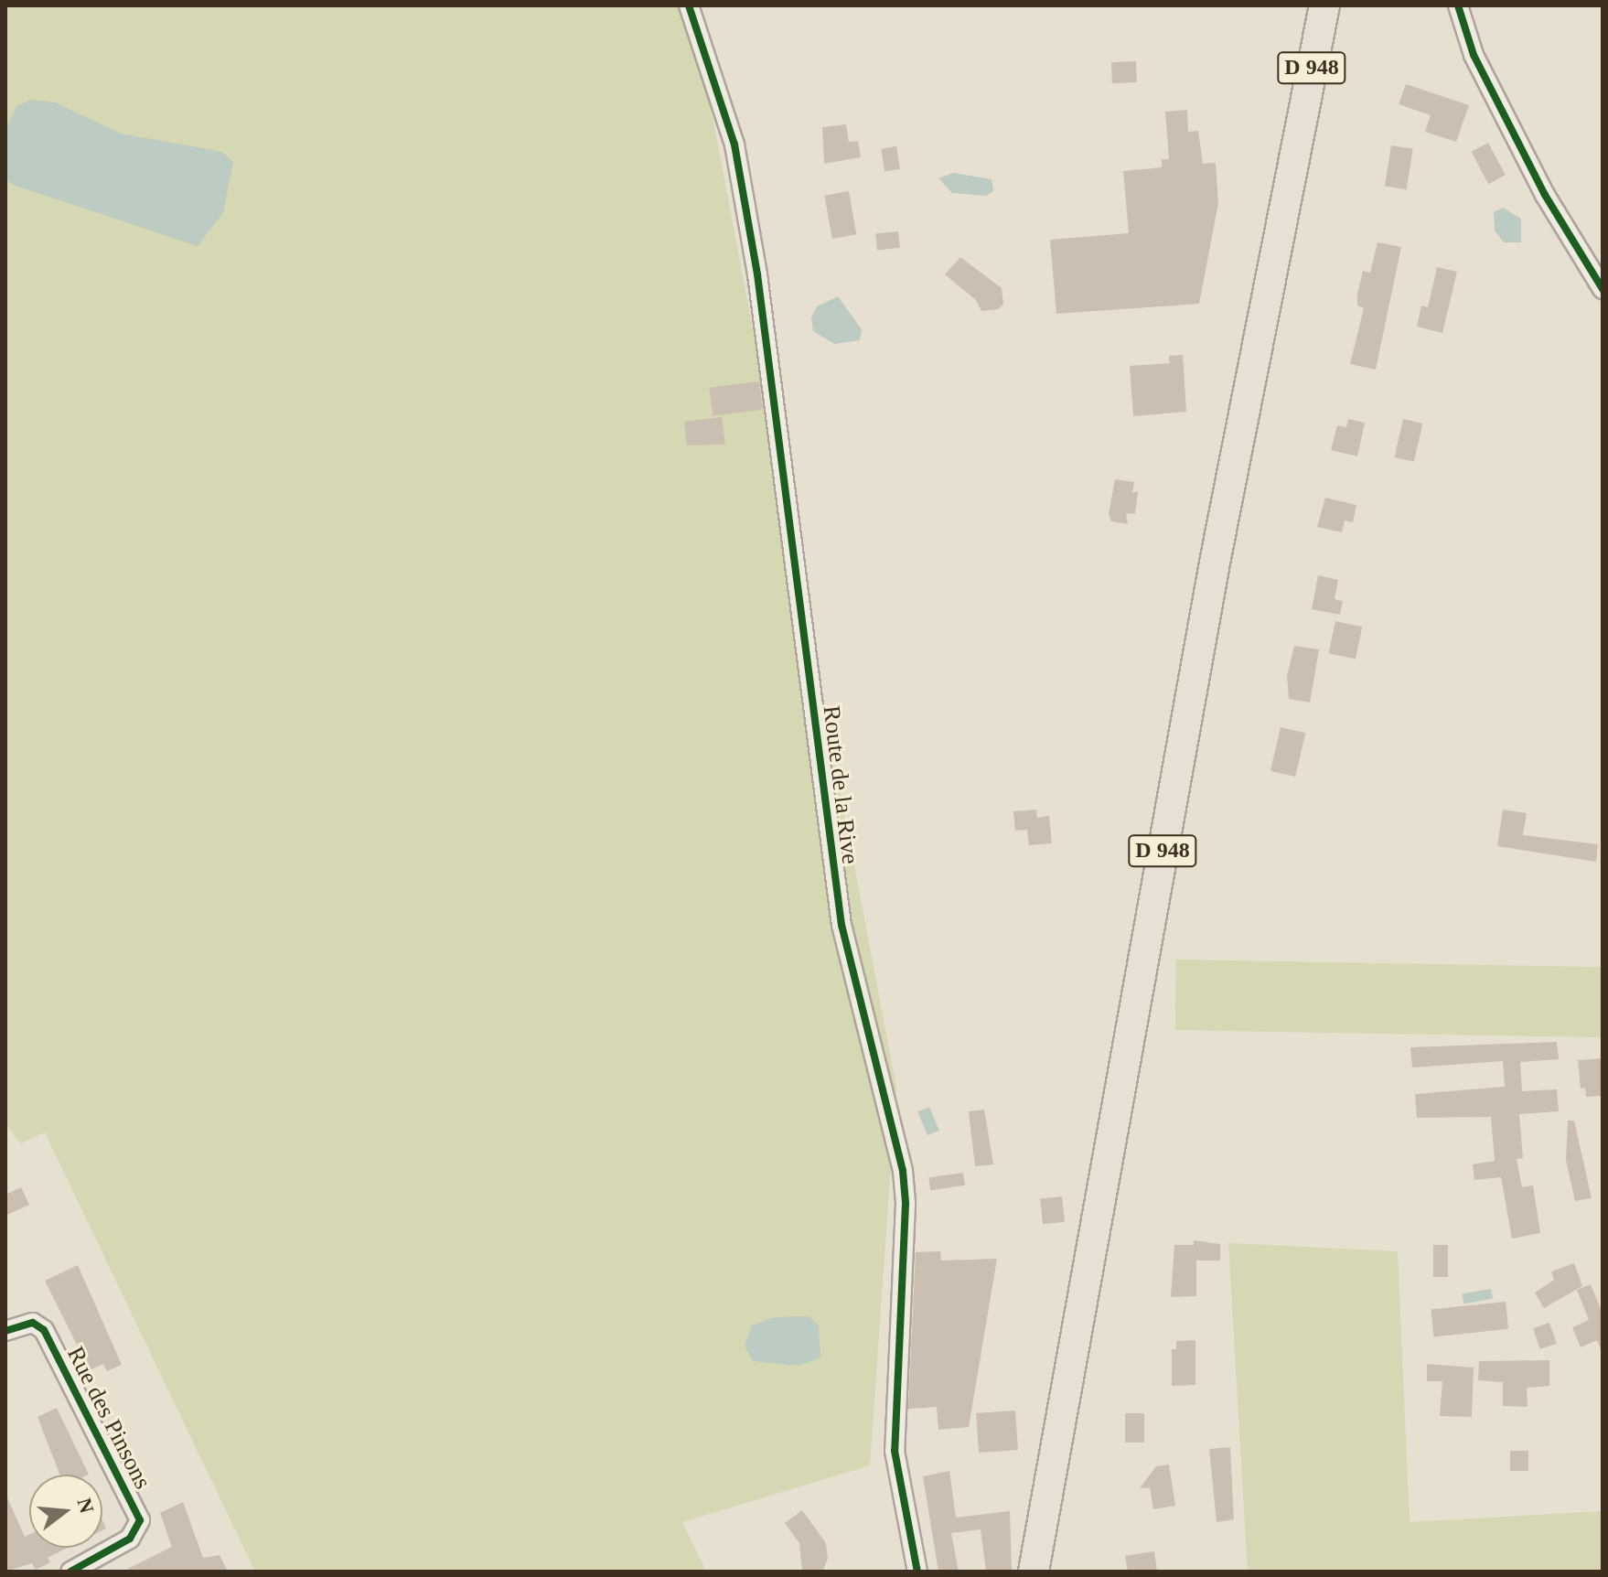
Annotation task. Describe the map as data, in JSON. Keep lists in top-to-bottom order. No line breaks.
{"streets":{"main road":["D 948"],"street":["Route de la Rive","Rue des Pinsons"]},"north":"right"}
